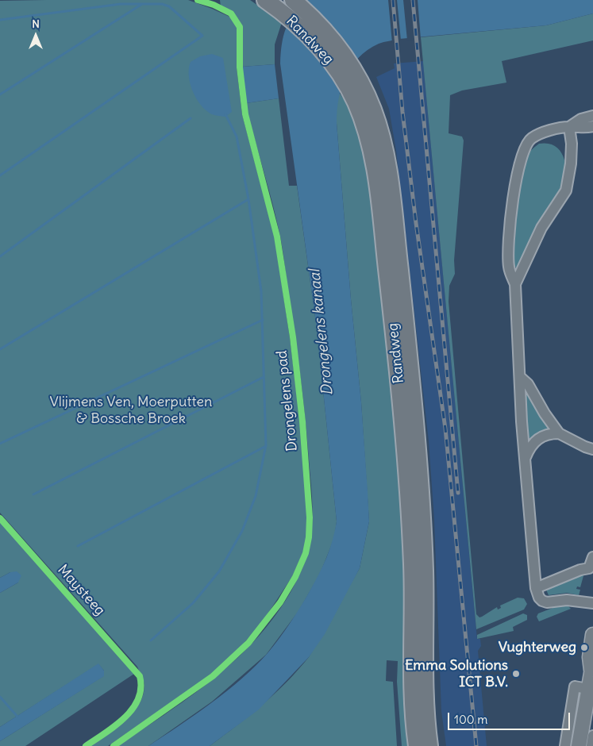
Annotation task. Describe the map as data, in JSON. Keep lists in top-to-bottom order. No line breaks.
{"streets":{"main road":["Randweg"],"cycle path":["Drongelens pad","Maysteeg"]},"water":["Drongelens kanaal"],"parks":["Vlijmens Ven, Moerputten & Bossche Broek"],"places":["Vughterweg","Emma Solutions ICT B.V."],"scale_bar":"100 m","north":"top"}
